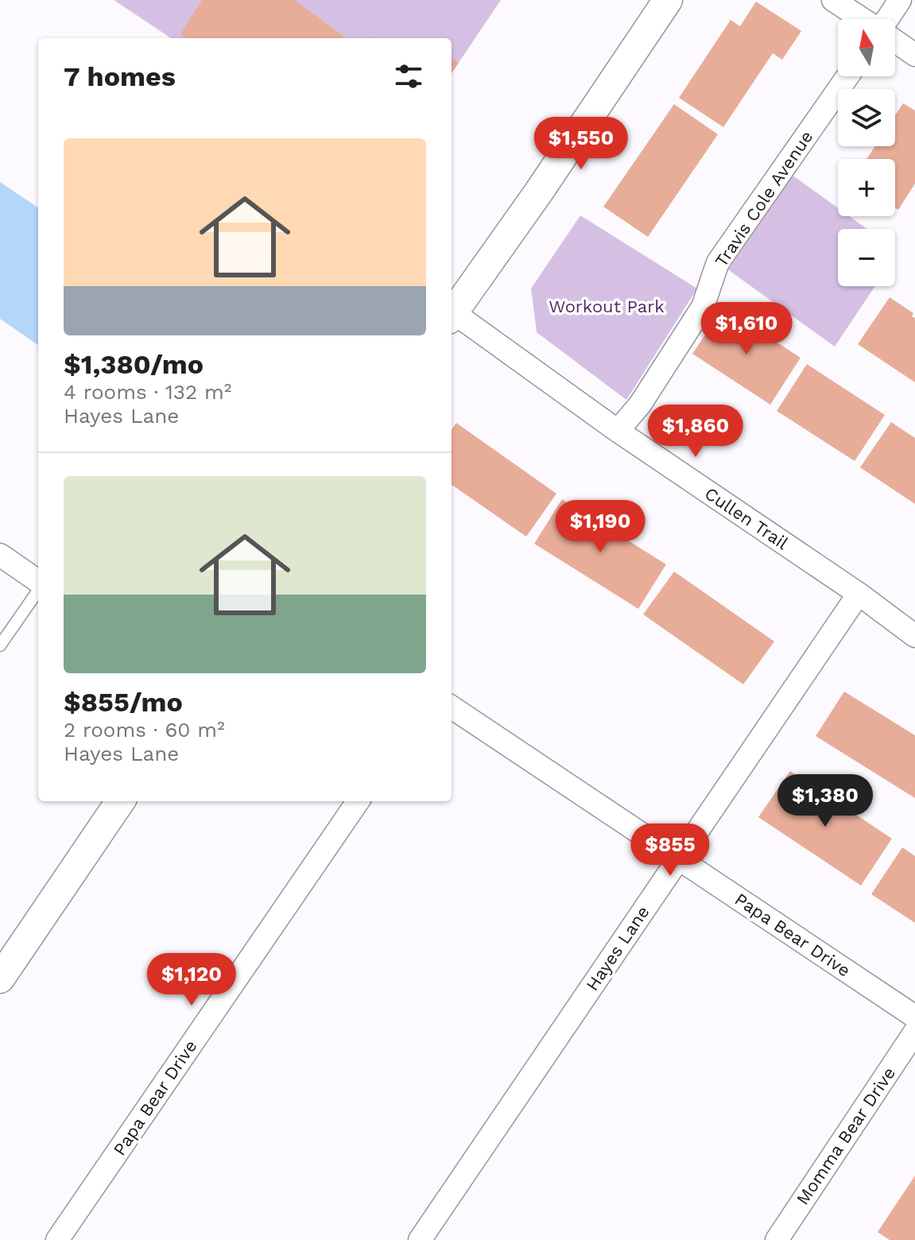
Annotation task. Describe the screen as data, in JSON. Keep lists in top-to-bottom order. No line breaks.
{"streets":{"street":["Travis Cole Avenue","Cullen Trail","Papa Bear Drive","Hayes Lane","Momma Bear Drive"]},"crossings":[["Travis Cole Avenue","Cullen Trail"],["Cullen Trail","Hayes Lane"],["Papa Bear Drive","Hayes Lane"]],"parks":["Workout Park"],"north":"top","page":{"map_buttons":["+","−"],"heading":"7 homes","list":[{"name":"$1,380/mo","note":"4 rooms · 132 m² · Hayes Lane"},{"name":"$855/mo","note":"2 rooms · 60 m² · Hayes Lane"}],"price":["$1,550","$1,610","$1,860","$1,190","$1,380","$855","$1,120"]}}
